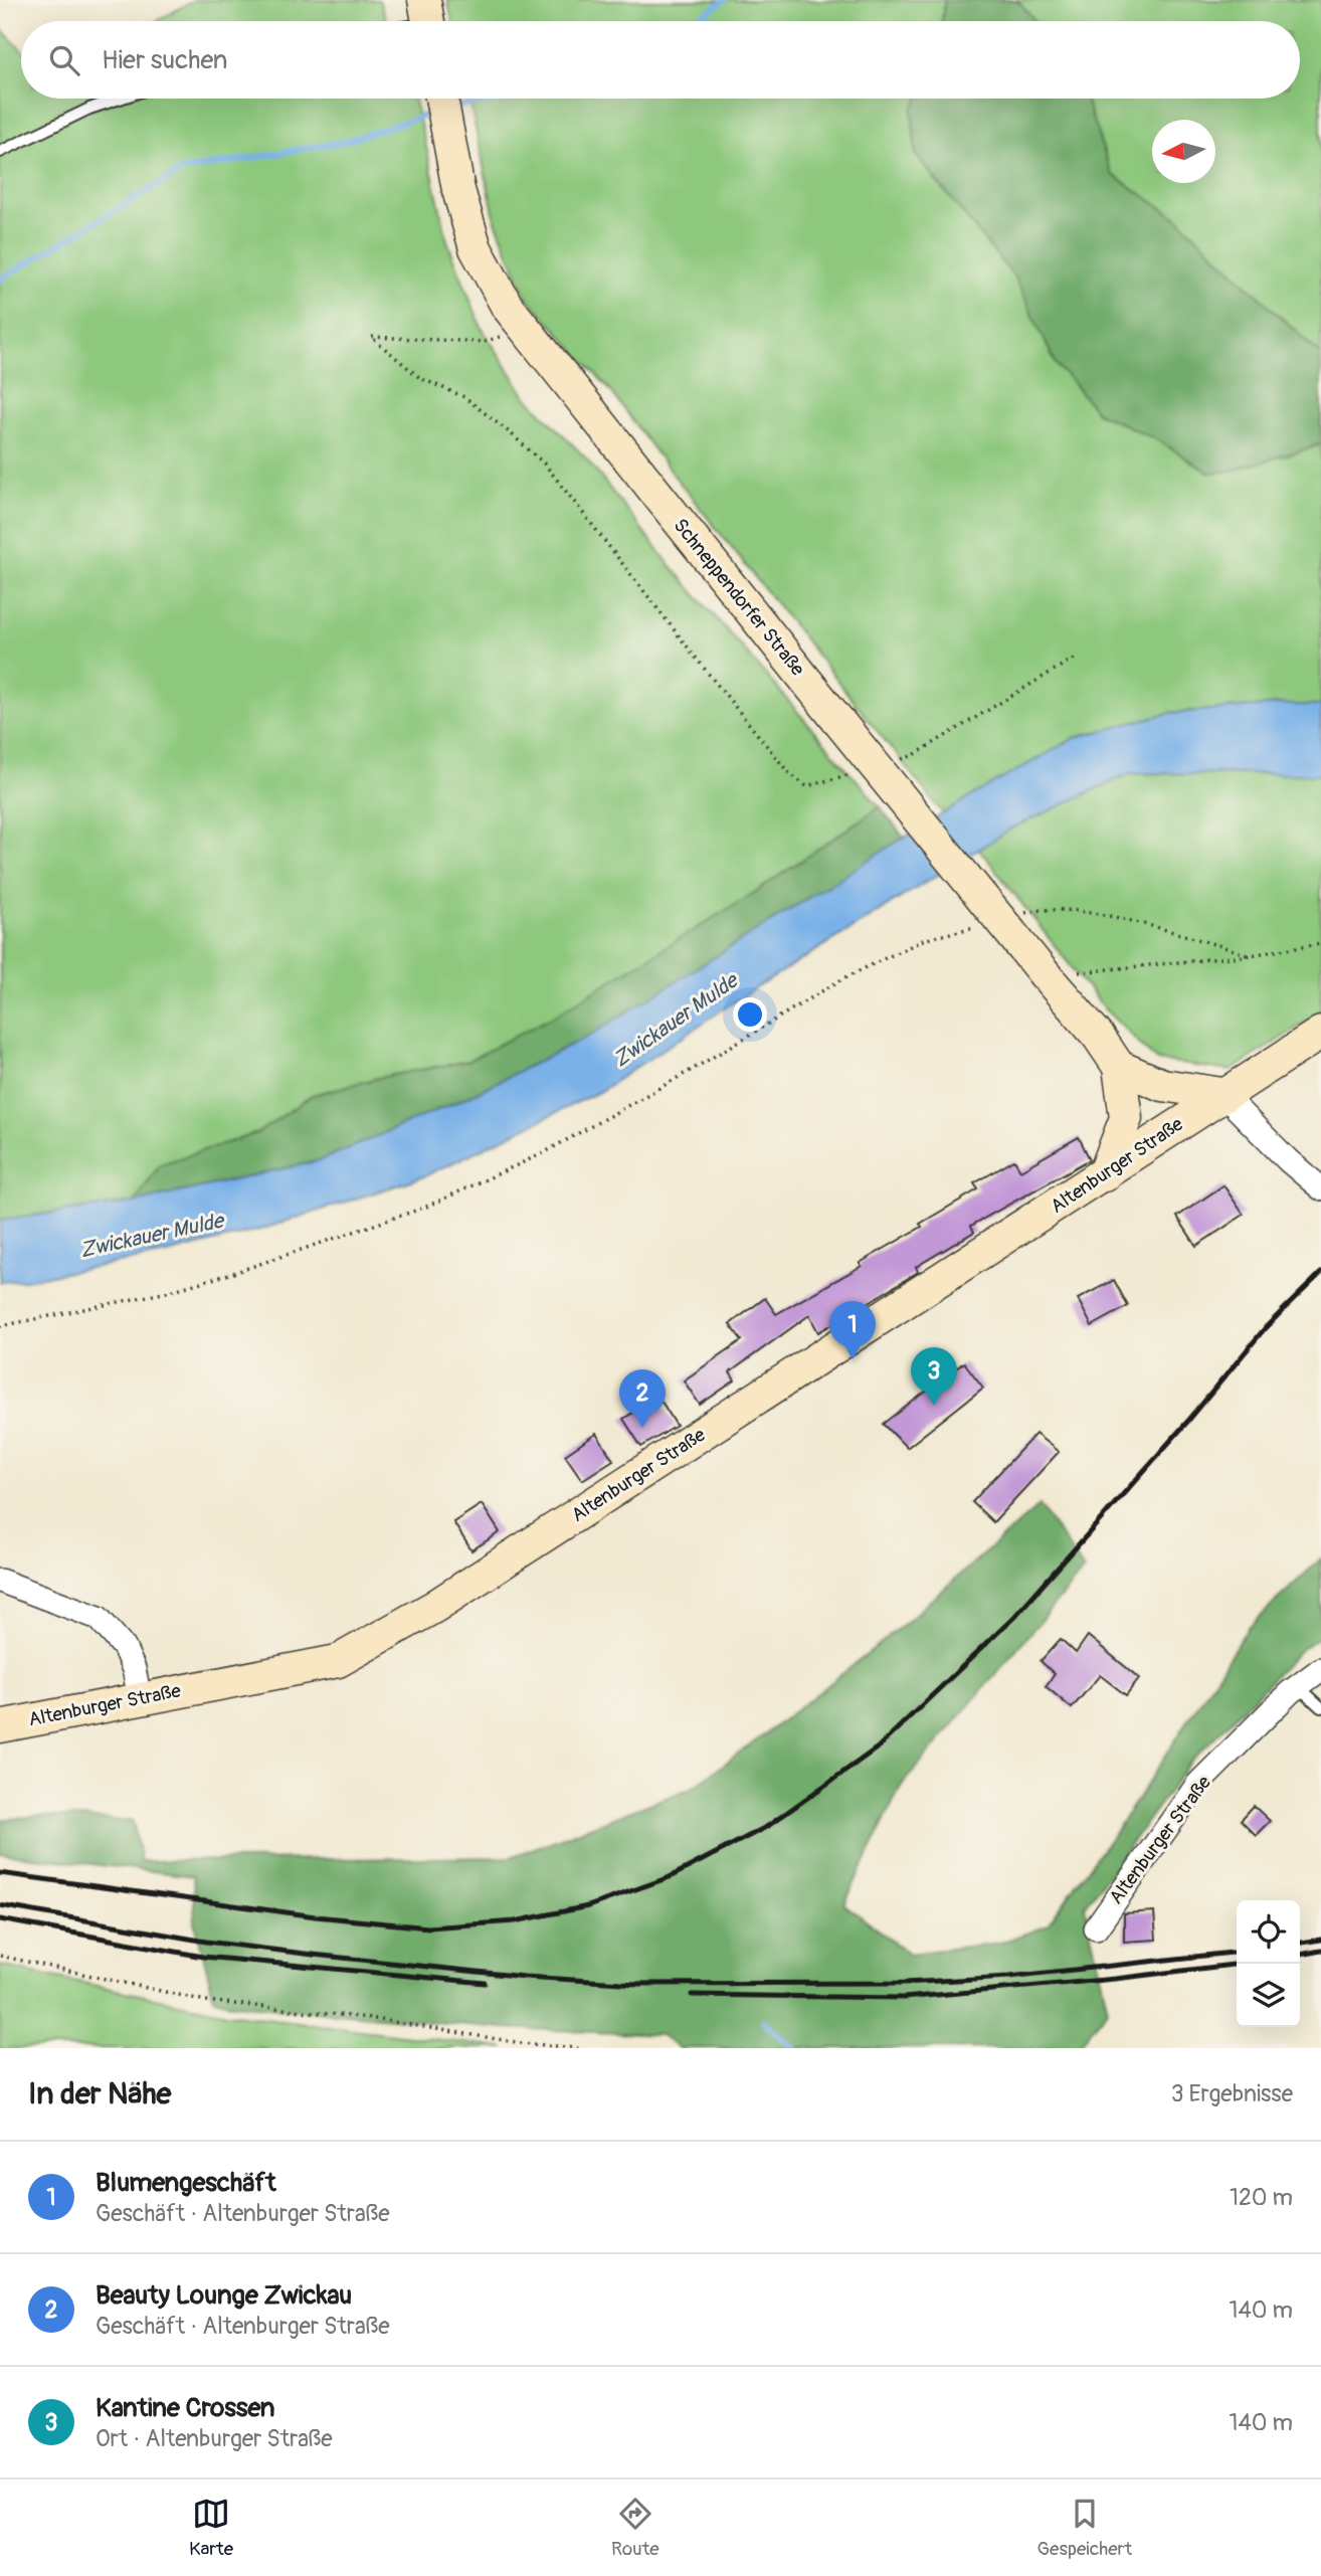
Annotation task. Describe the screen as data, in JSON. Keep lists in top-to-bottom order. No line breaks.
{"streets":{"street":["Schneppendorfer Straße","Altenburger Straße"]},"crossings":[["Schneppendorfer Straße","Altenburger Straße"]],"water":["Zwickauer Mulde"],"north":"left","page":{"search":"Hier suchen","pins":["1","3","2"],"heading":["In der Nähe","3 Ergebnisse"],"list":[{"mark":"1","name":"Blumengeschäft","note":"Geschäft · Altenburger Straße","value":"120 m"},{"mark":"2","name":"Beauty Lounge Zwickau","note":"Geschäft · Altenburger Straße","value":"140 m"},{"mark":"3","name":"Kantine Crossen","note":"Ort · Altenburger Straße","value":"140 m"}],"nav":["Karte","Route","Gespeichert"]}}
